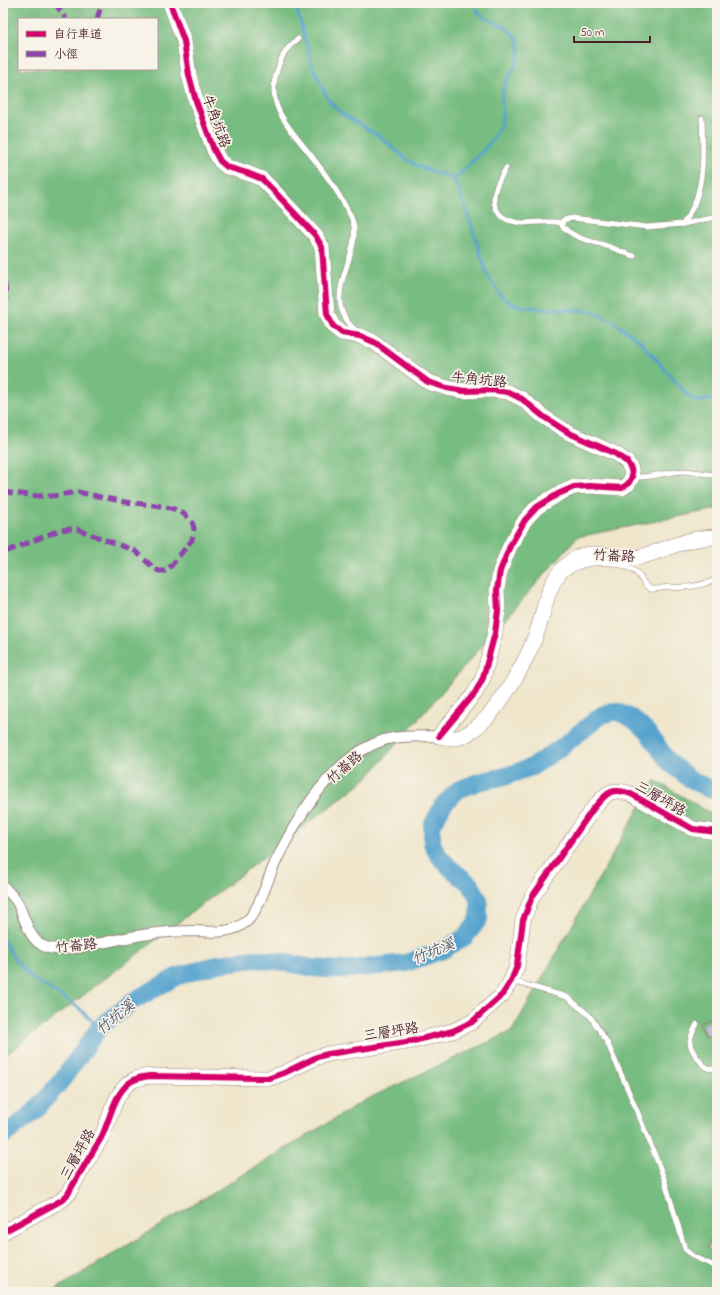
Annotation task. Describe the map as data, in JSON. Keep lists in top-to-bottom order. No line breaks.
{"streets":{"street":["牛角坑路","竹崙路","三層坪路"]},"water":["竹坑溪"],"legend":["自行車道","小徑"],"scale_bar":"50 m"}
